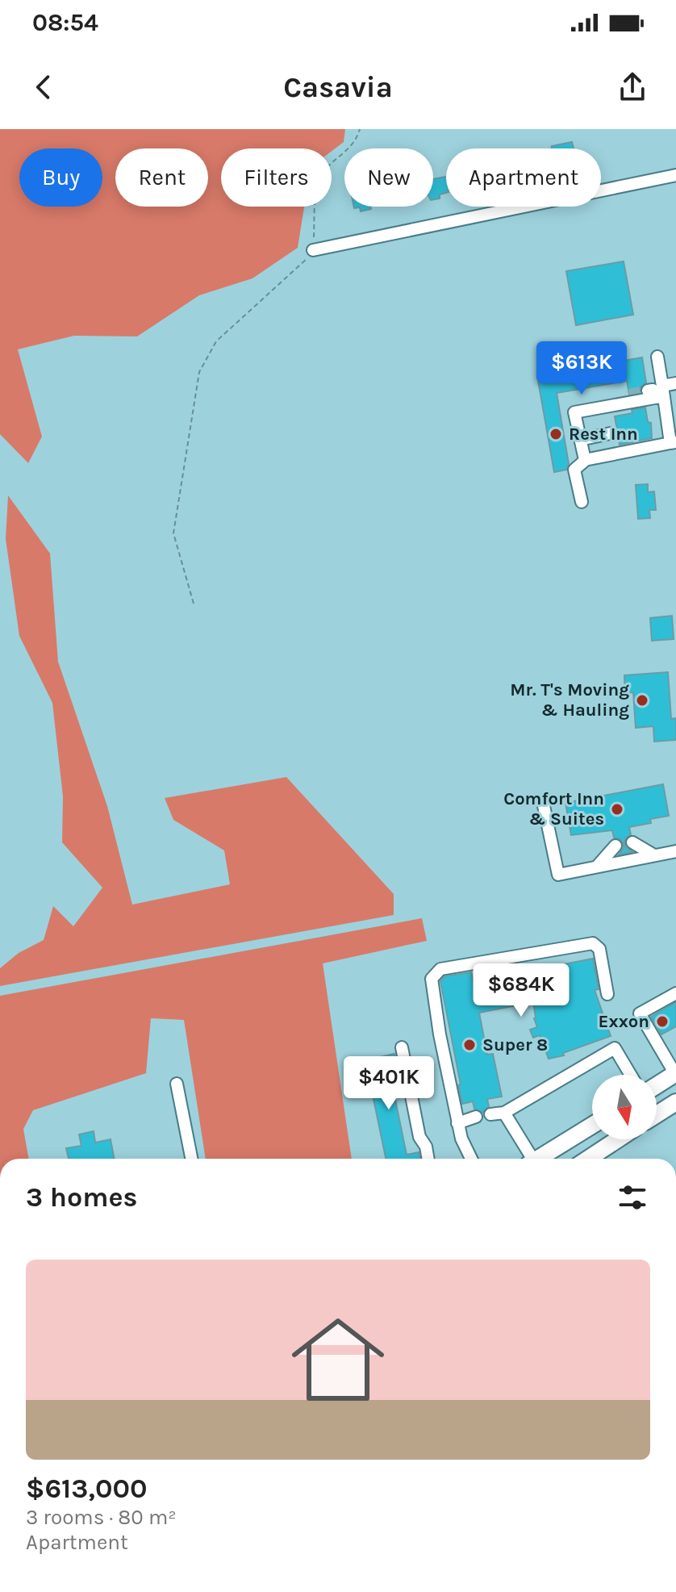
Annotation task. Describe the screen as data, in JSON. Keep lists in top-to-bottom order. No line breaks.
{"places":["Rest Inn","Mr. T's Moving & Hauling","Comfort Inn & Suites","Exxon","Super 8"],"north":"bottom","page":{"status":"08:54","header":"Casavia","chip":["Buy","Rent","Filters","New","Apartment"],"price":["$613K","$684K","$401K"],"heading":"3 homes","list":[{"name":"$613,000","note":"3 rooms · 80 m² · Apartment"}]}}
